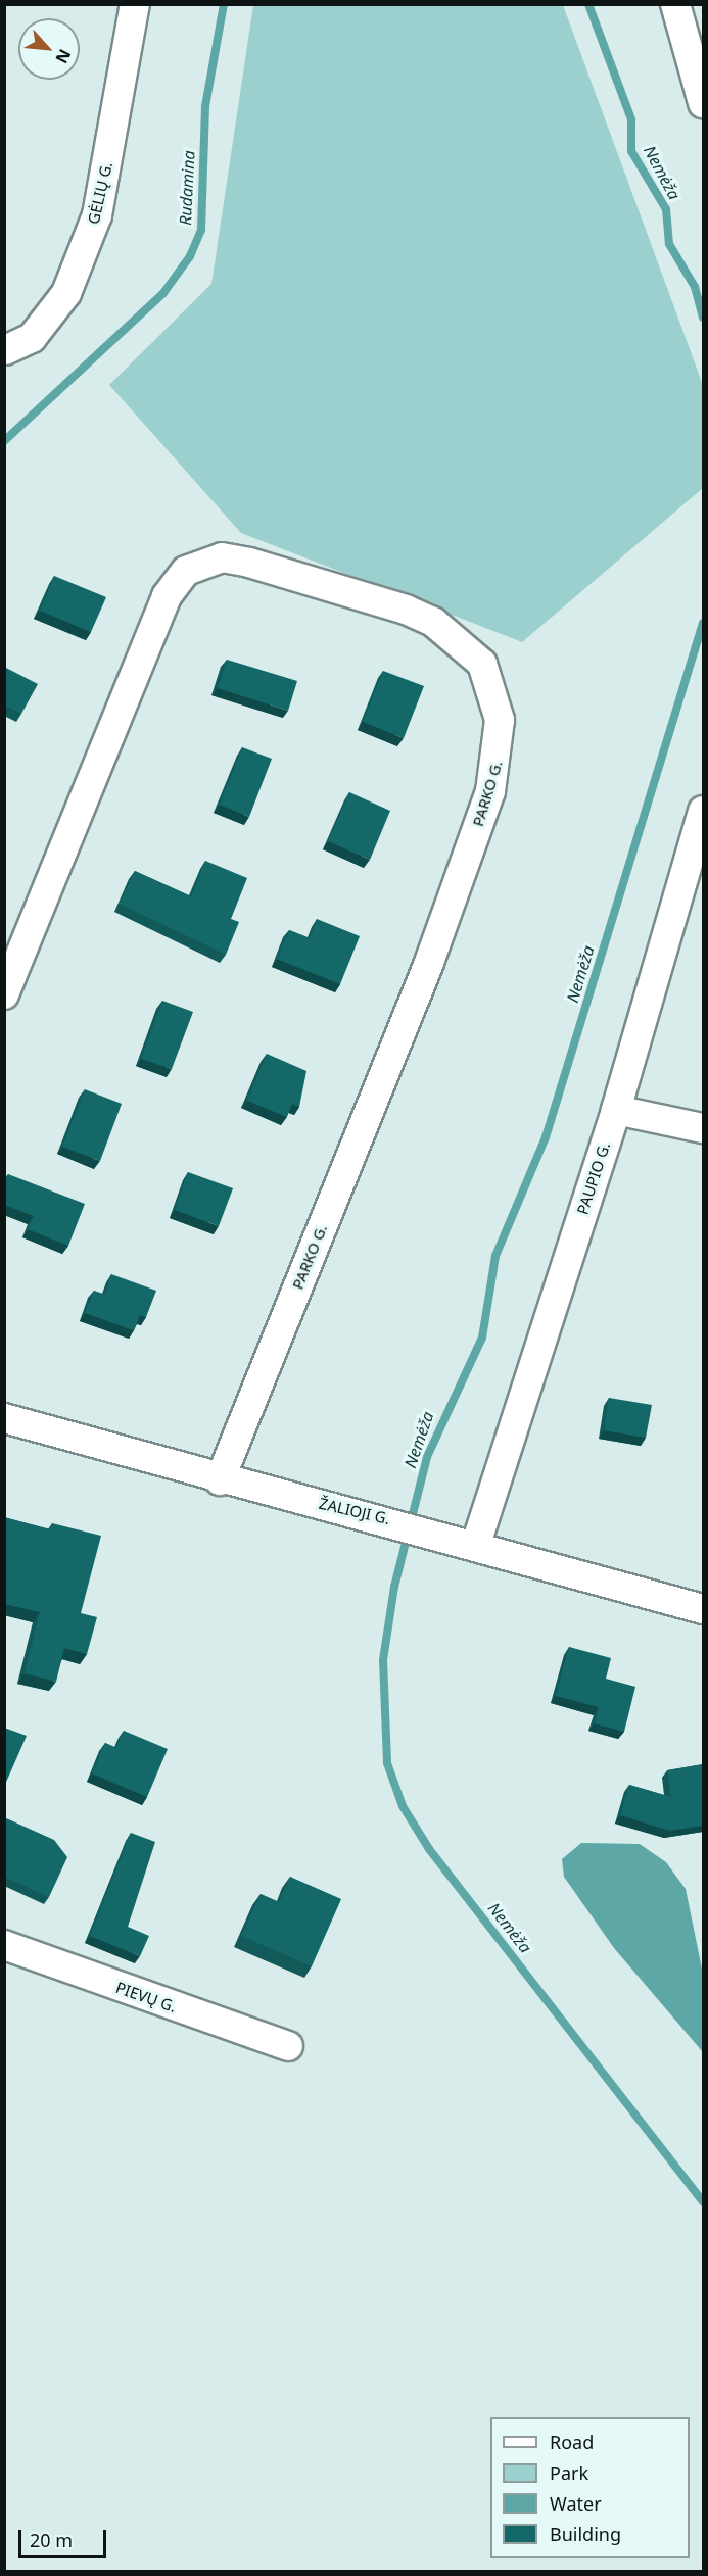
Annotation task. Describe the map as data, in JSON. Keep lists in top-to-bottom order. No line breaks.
{"streets":{"street":["GĖLIŲ G.","PARKO G.","PAUPIO G.","ŽALIOJI G.","PIEVŲ G."]},"crossings":[["PARKO G.","ŽALIOJI G."],["PAUPIO G.","ŽALIOJI G."]],"water":["Nemėža","Rudamina"],"legend":["Road","Park","Water","Building"],"scale_bar":"20 m","north":"bottom right"}
